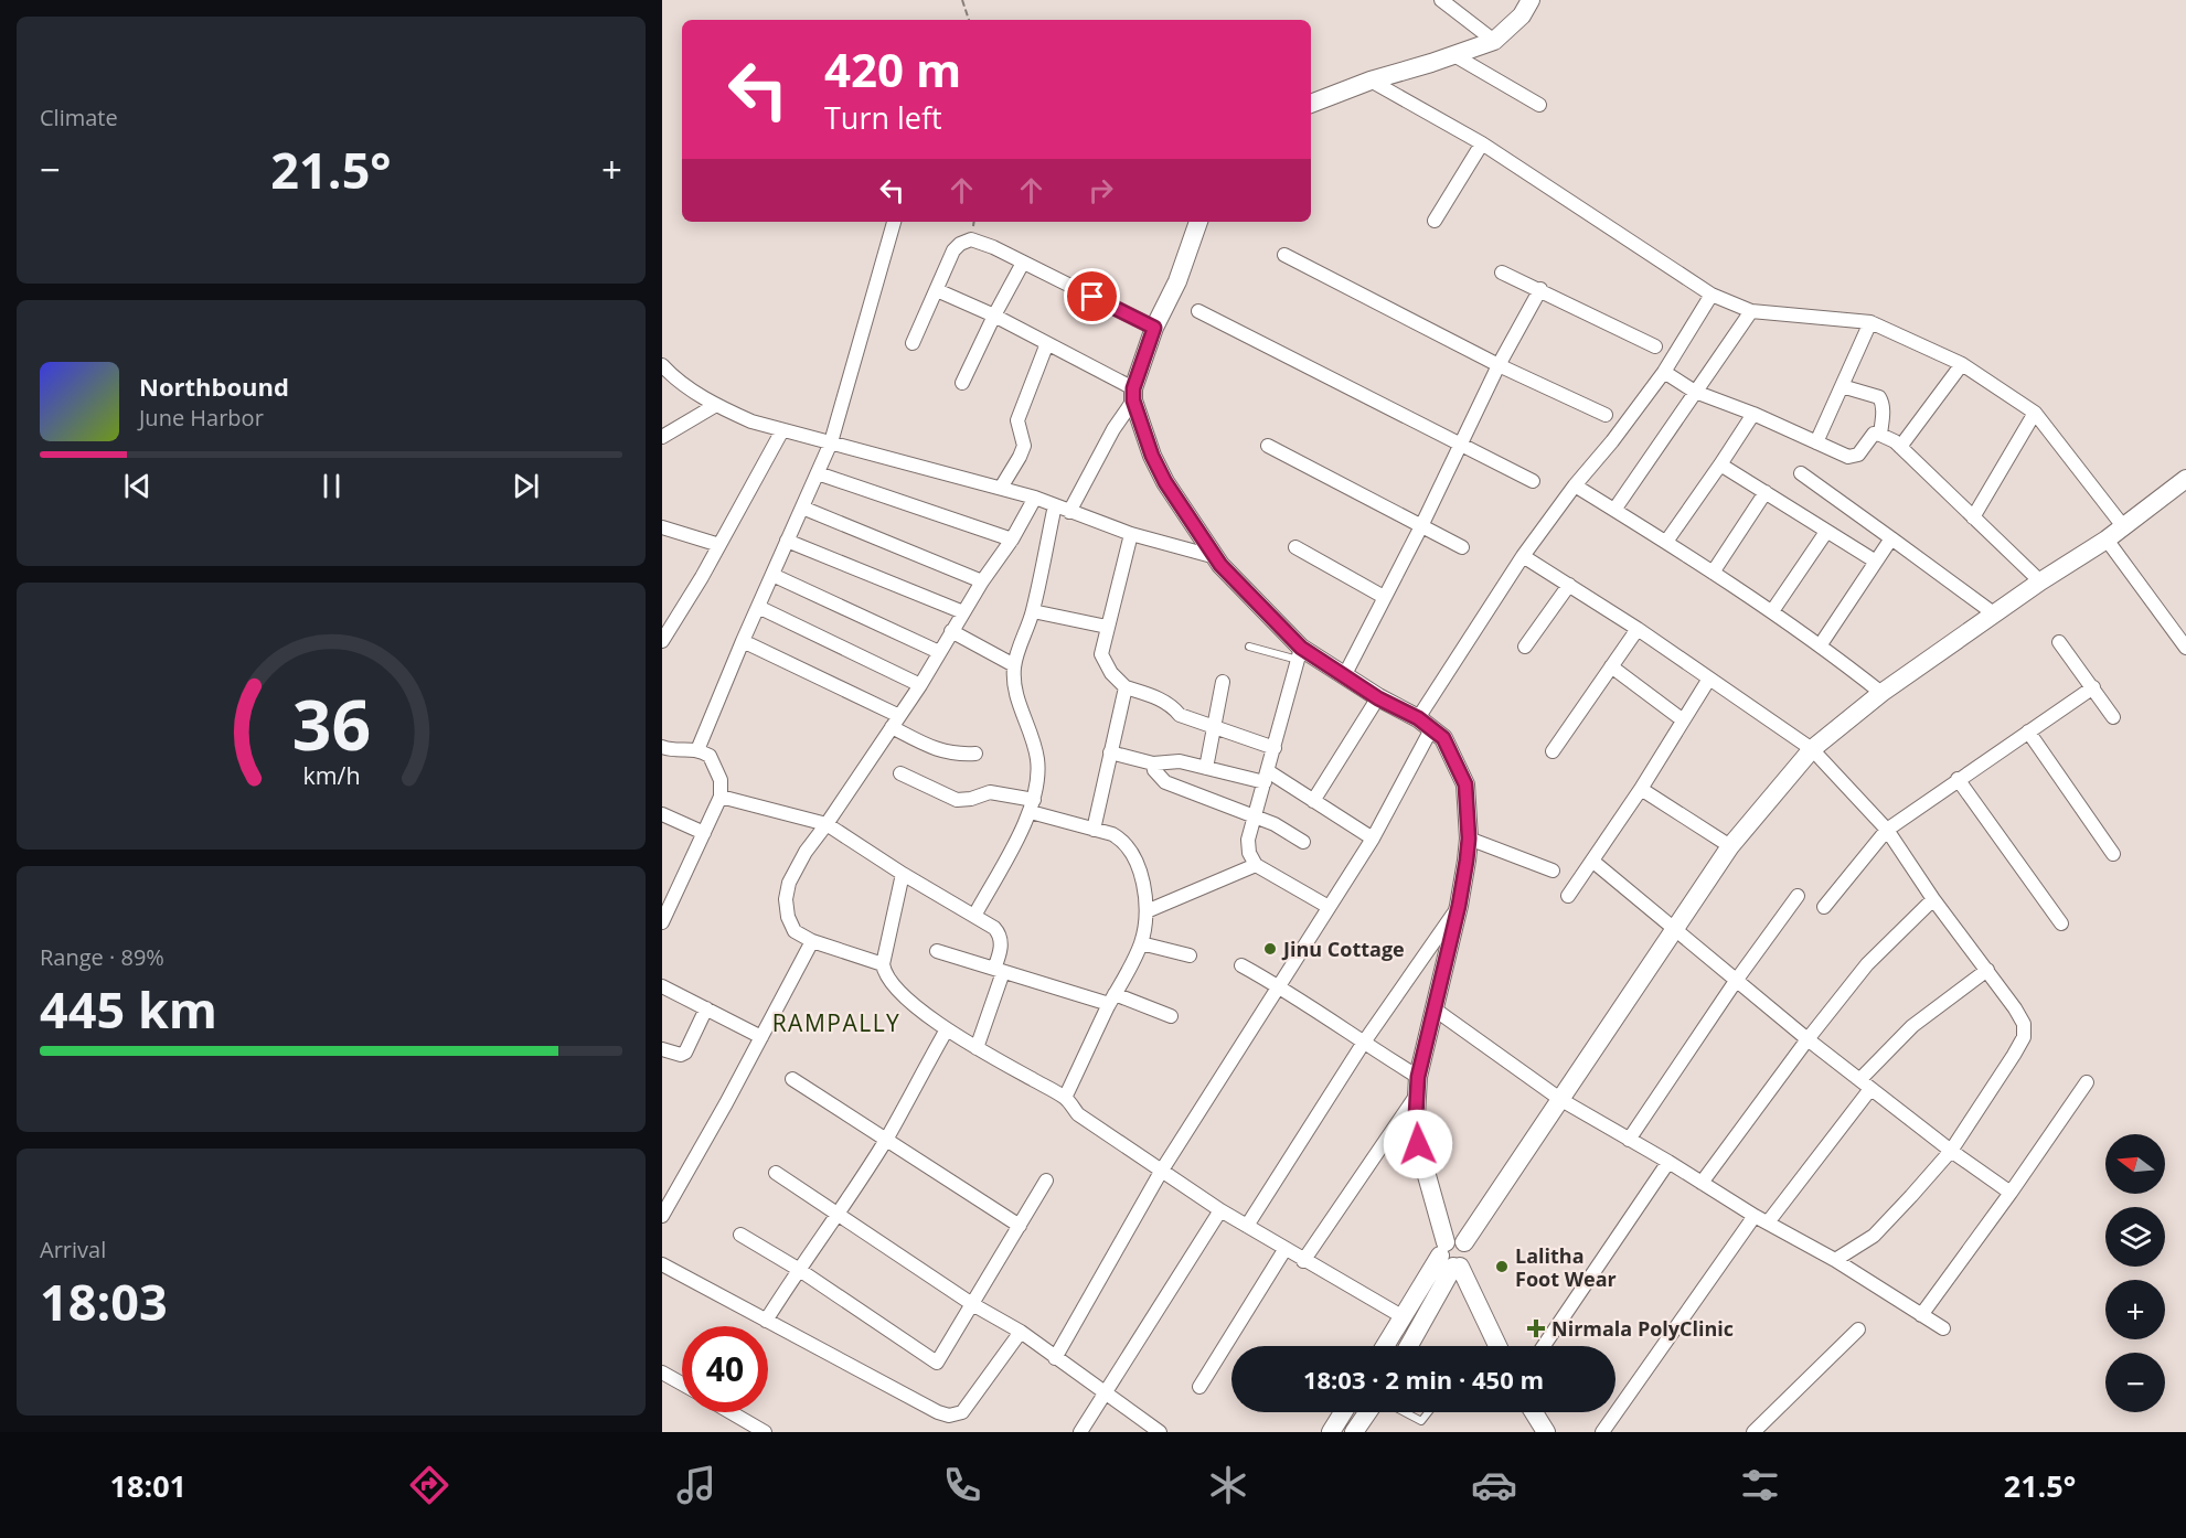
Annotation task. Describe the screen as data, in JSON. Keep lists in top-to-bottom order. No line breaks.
{"districts":["RAMPALLY"],"places":{"other":["Jinu Cottage","Lalitha Foot Wear"],"health":["Nirmala PolyClinic"]},"north":"left","page":{"tile":["Climate",["Range · 89%","445 km"],["Arrival","18:03"]],"turn":["420 m","Turn left"],"heat":["−","21.5°","+"],"song":["Northbound","June Harbor"],"map_buttons":["+","−"],"limit":"40","trip":"18:03 · 2 min · 450 m","tabs":["18:01","21.5°"],"gauge":["36","km/h"]}}
